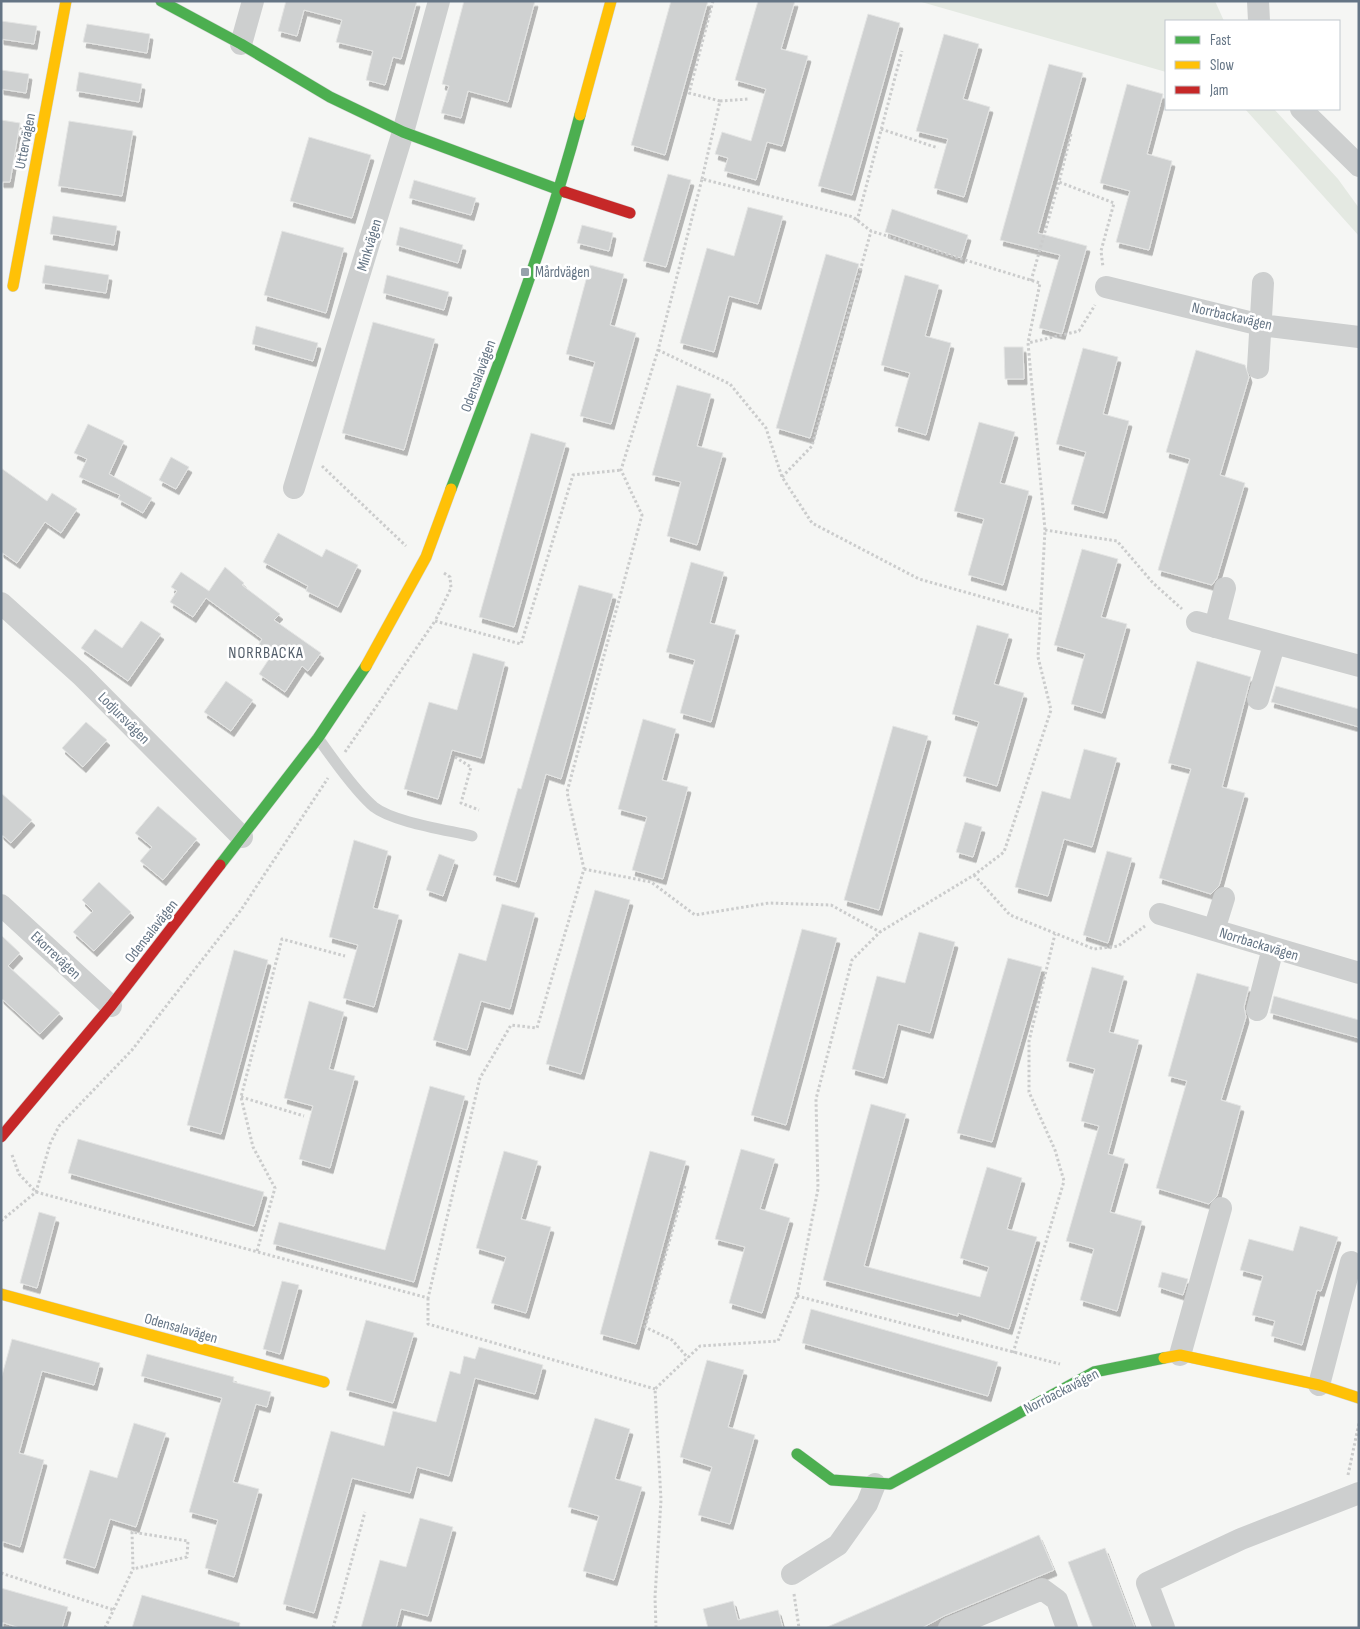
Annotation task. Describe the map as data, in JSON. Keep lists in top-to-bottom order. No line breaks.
{"streets":{"street":["Uttervägen","Minkvägen","Norrbackavägen","Odensalavägen","Lodjursvägen","Ekorrevägen"]},"crossings":[["Odensalavägen","Lodjursvägen"],["Odensalavägen","Ekorrevägen"]],"districts":["NORRBACKA"],"places":{"transit":["Mårdvägen"]},"legend":["Fast","Slow","Jam"]}
